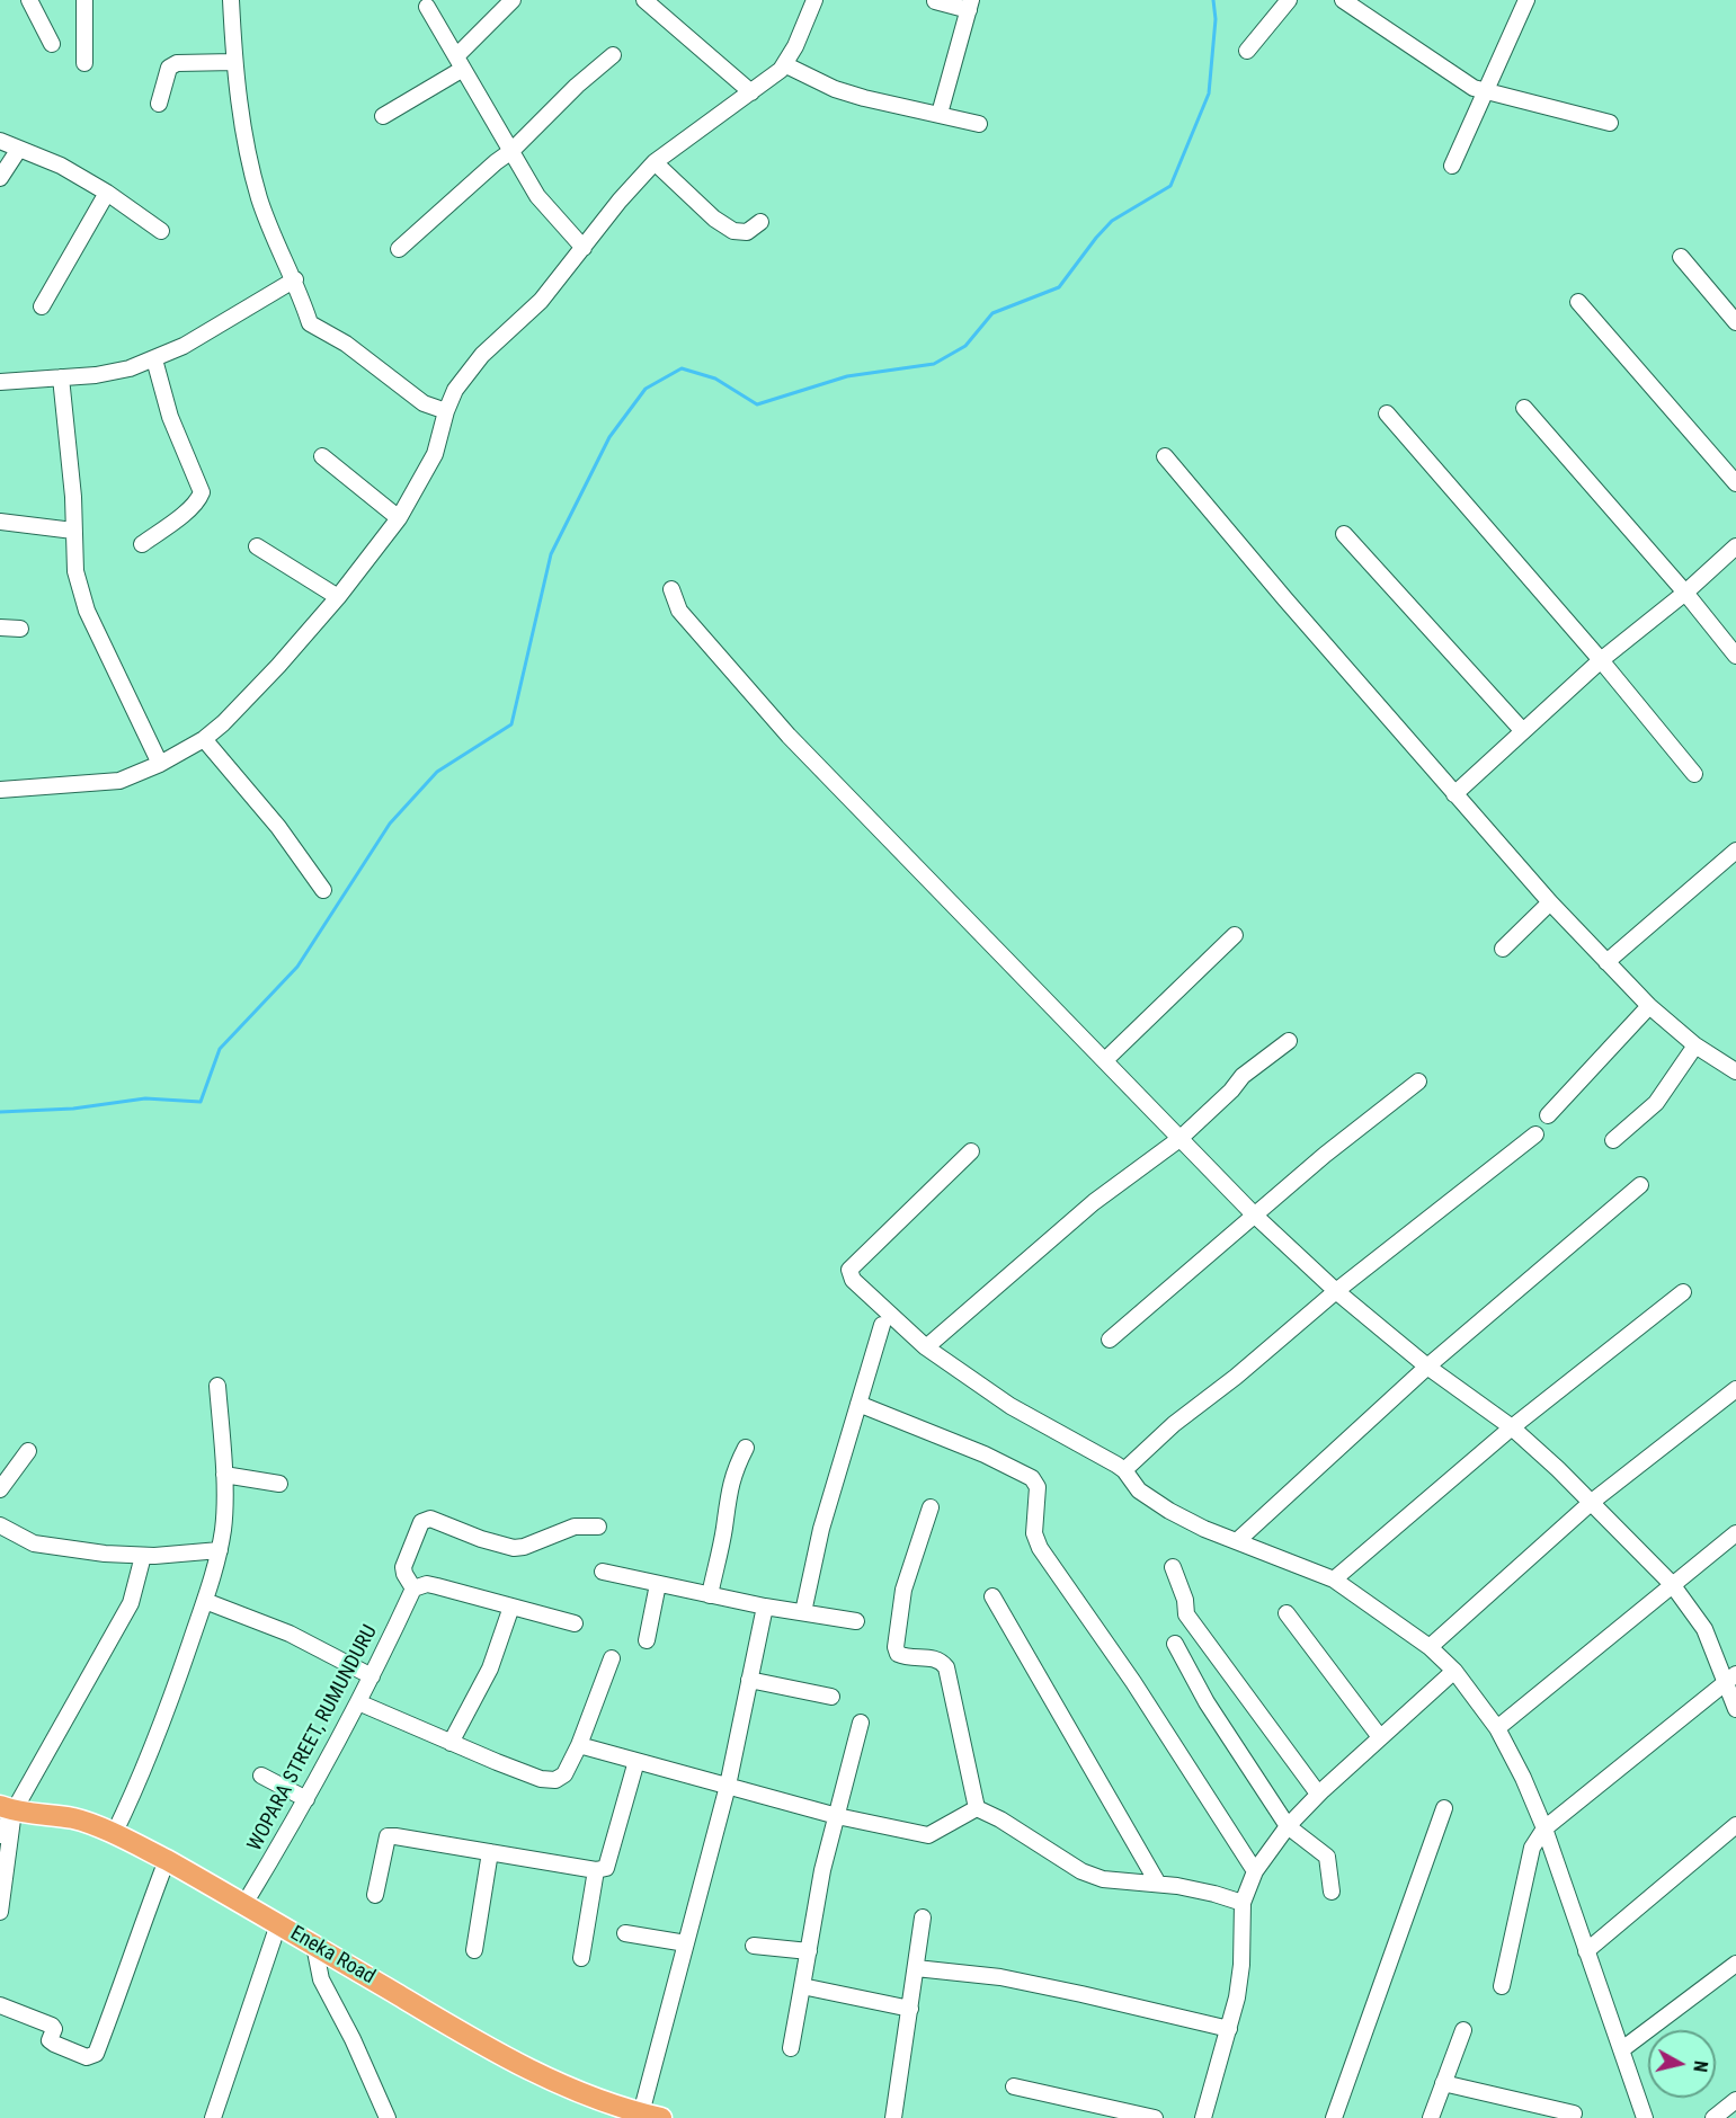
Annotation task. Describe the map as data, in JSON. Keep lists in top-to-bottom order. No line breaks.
{"streets":{"main road":["Eneka Road"],"street":["WOPARA STREET, RUMUNDURU"]},"crossings":[["WOPARA STREET, RUMUNDURU","Eneka Road"]],"north":"right"}
